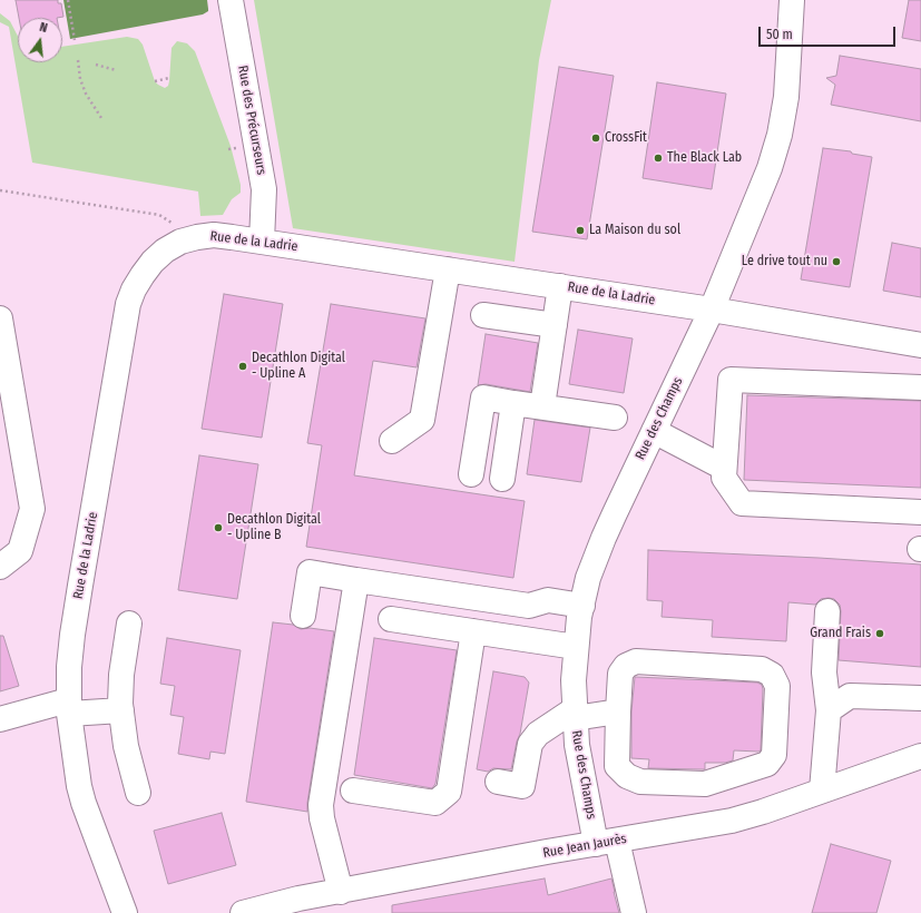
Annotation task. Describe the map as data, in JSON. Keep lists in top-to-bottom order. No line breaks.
{"streets":{"street":["Rue des Précurseurs","Rue de la Ladrie","Rue des Champs","Rue Jean Jaurès"]},"crossings":[["Rue des Précurseurs","Rue de la Ladrie"],["Rue de la Ladrie","Rue des Champs"],["Rue des Champs","Rue Jean Jaurès"]],"places":["CrossFit","The Black Lab","La Maison du sol","Le drive tout nu","Decathlon Digital - Upline A","Decathlon Digital - Upline B","Grand Frais"],"scale_bar":"50 m","north":"top"}
